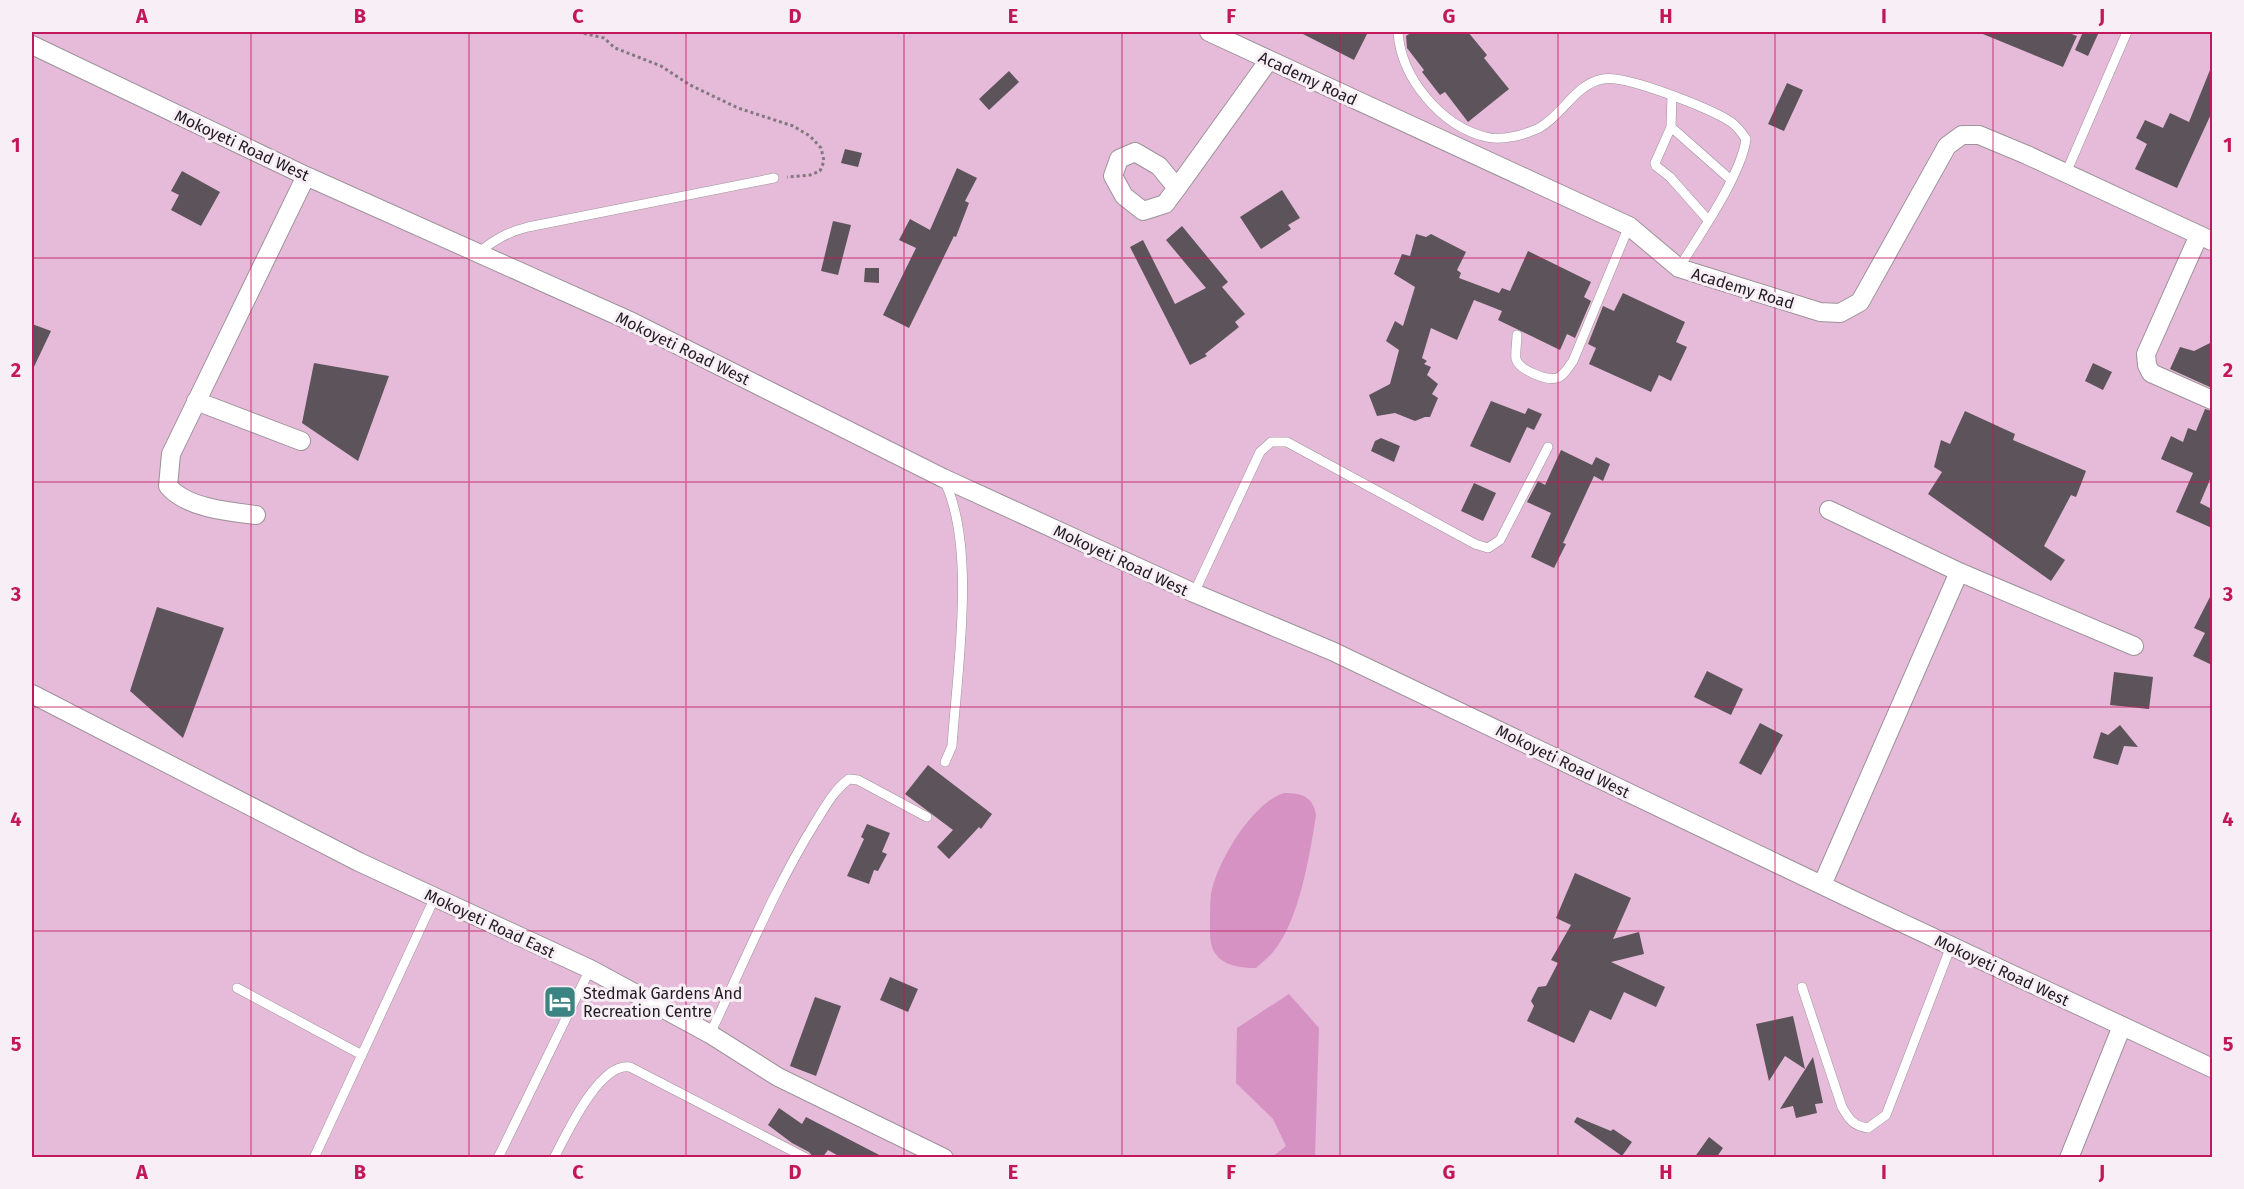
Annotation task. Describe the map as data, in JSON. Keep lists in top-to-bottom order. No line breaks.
{"streets":{"street":["Academy Road","Mokoyeti Road West","Mokoyeti Road East"]},"places":{"hotel":["Stedmak Gardens And Recreation Centre"]},"grid":{"columns":["A","B","C","D","E","F","G","H","I","J"],"rows":["1","2","3","4","5"]}}
